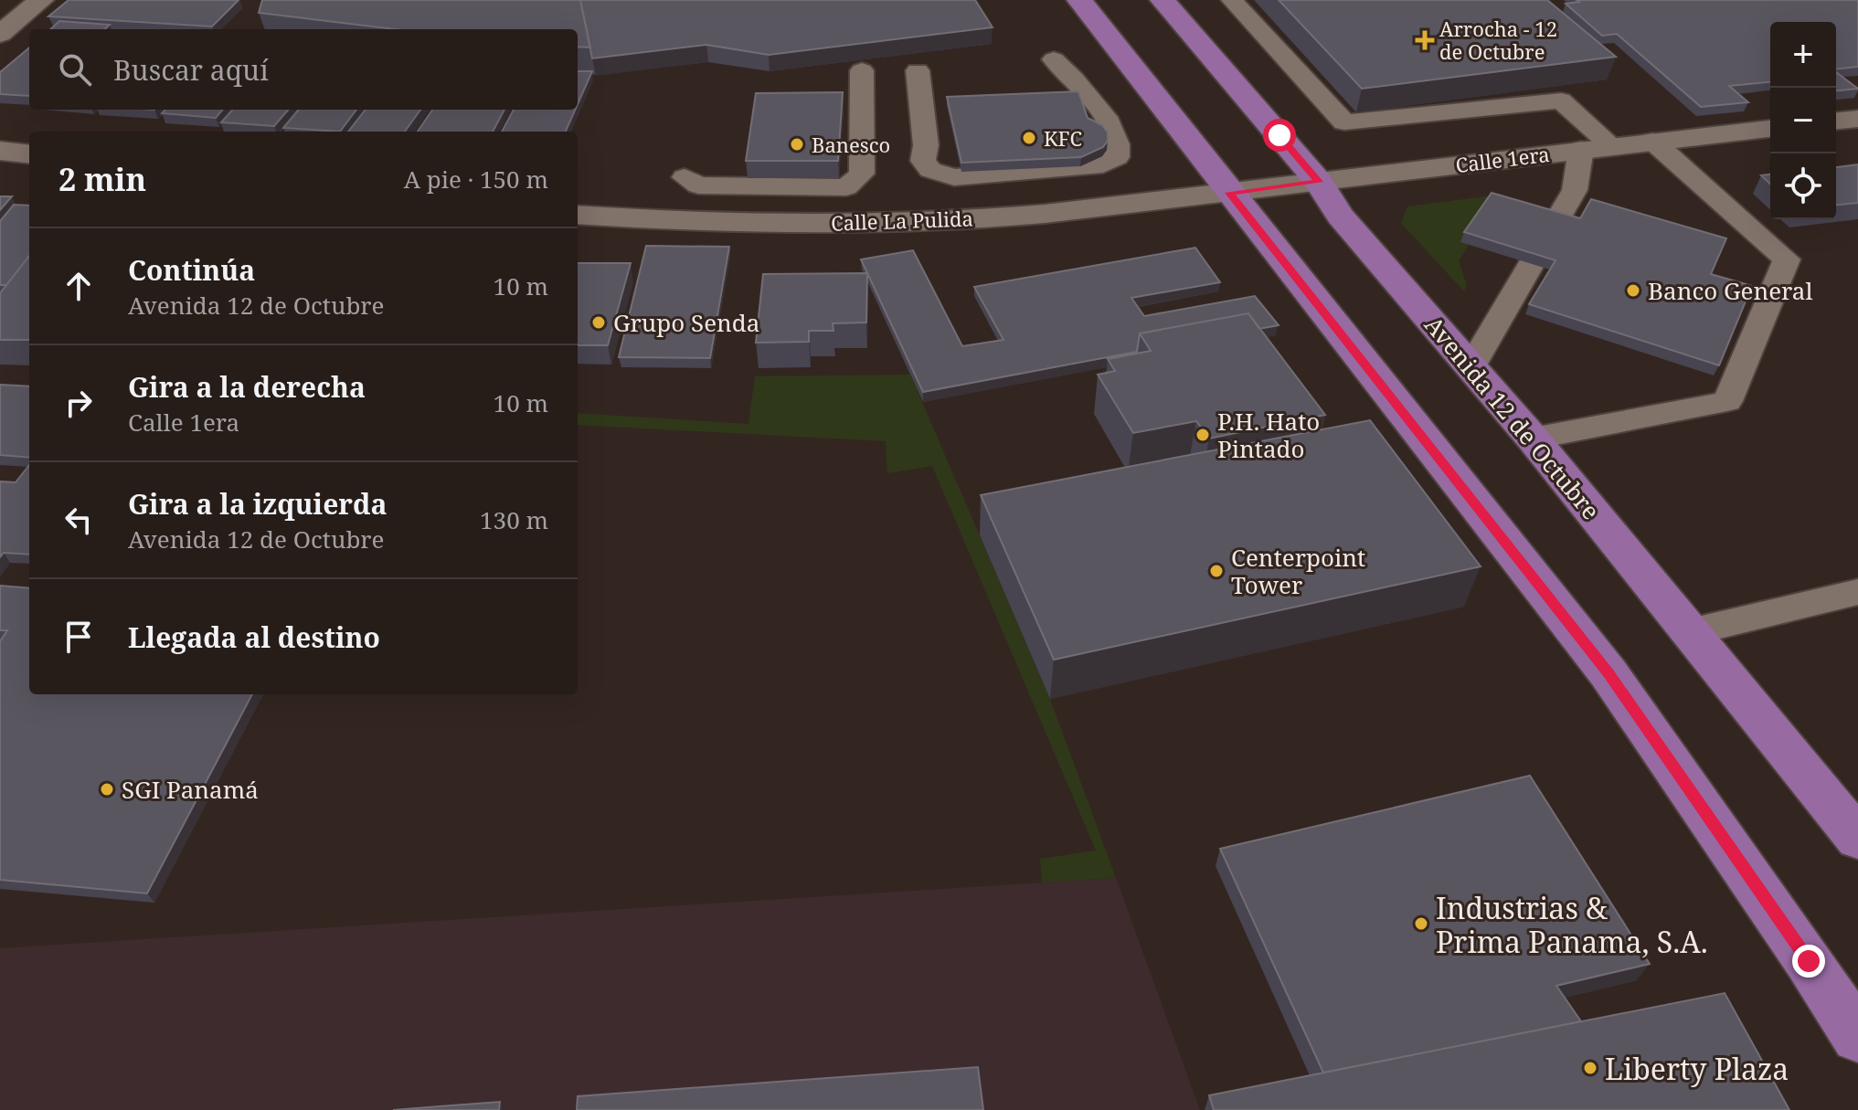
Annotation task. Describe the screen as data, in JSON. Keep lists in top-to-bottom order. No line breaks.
{"streets":{"main road":["Calle 1era","Calle La Pulida","Avenida 12 de Octubre"]},"crossings":[["Calle 1era","Calle La Pulida"],["Calle 1era","Avenida 12 de Octubre"]],"places":{"health":["Arrocha - 12 de Octubre"],"other":["KFC","Banesco","Banco General","Grupo Senda","P.H. Hato Pintado","Centerpoint Tower","SGI Panamá","Industrias & Prima Panama, S.A.","Liberty Plaza"]},"page":{"map_buttons":["+","−"],"search":"Buscar aquí","heading":["2 min","A pie · 150 m"],"list":[["Continúa","Avenida 12 de Octubre","10 m"],["Gira a la derecha","Calle 1era","10 m"],["Gira a la izquierda","Avenida 12 de Octubre","130 m"],"Llegada al destino"]}}
